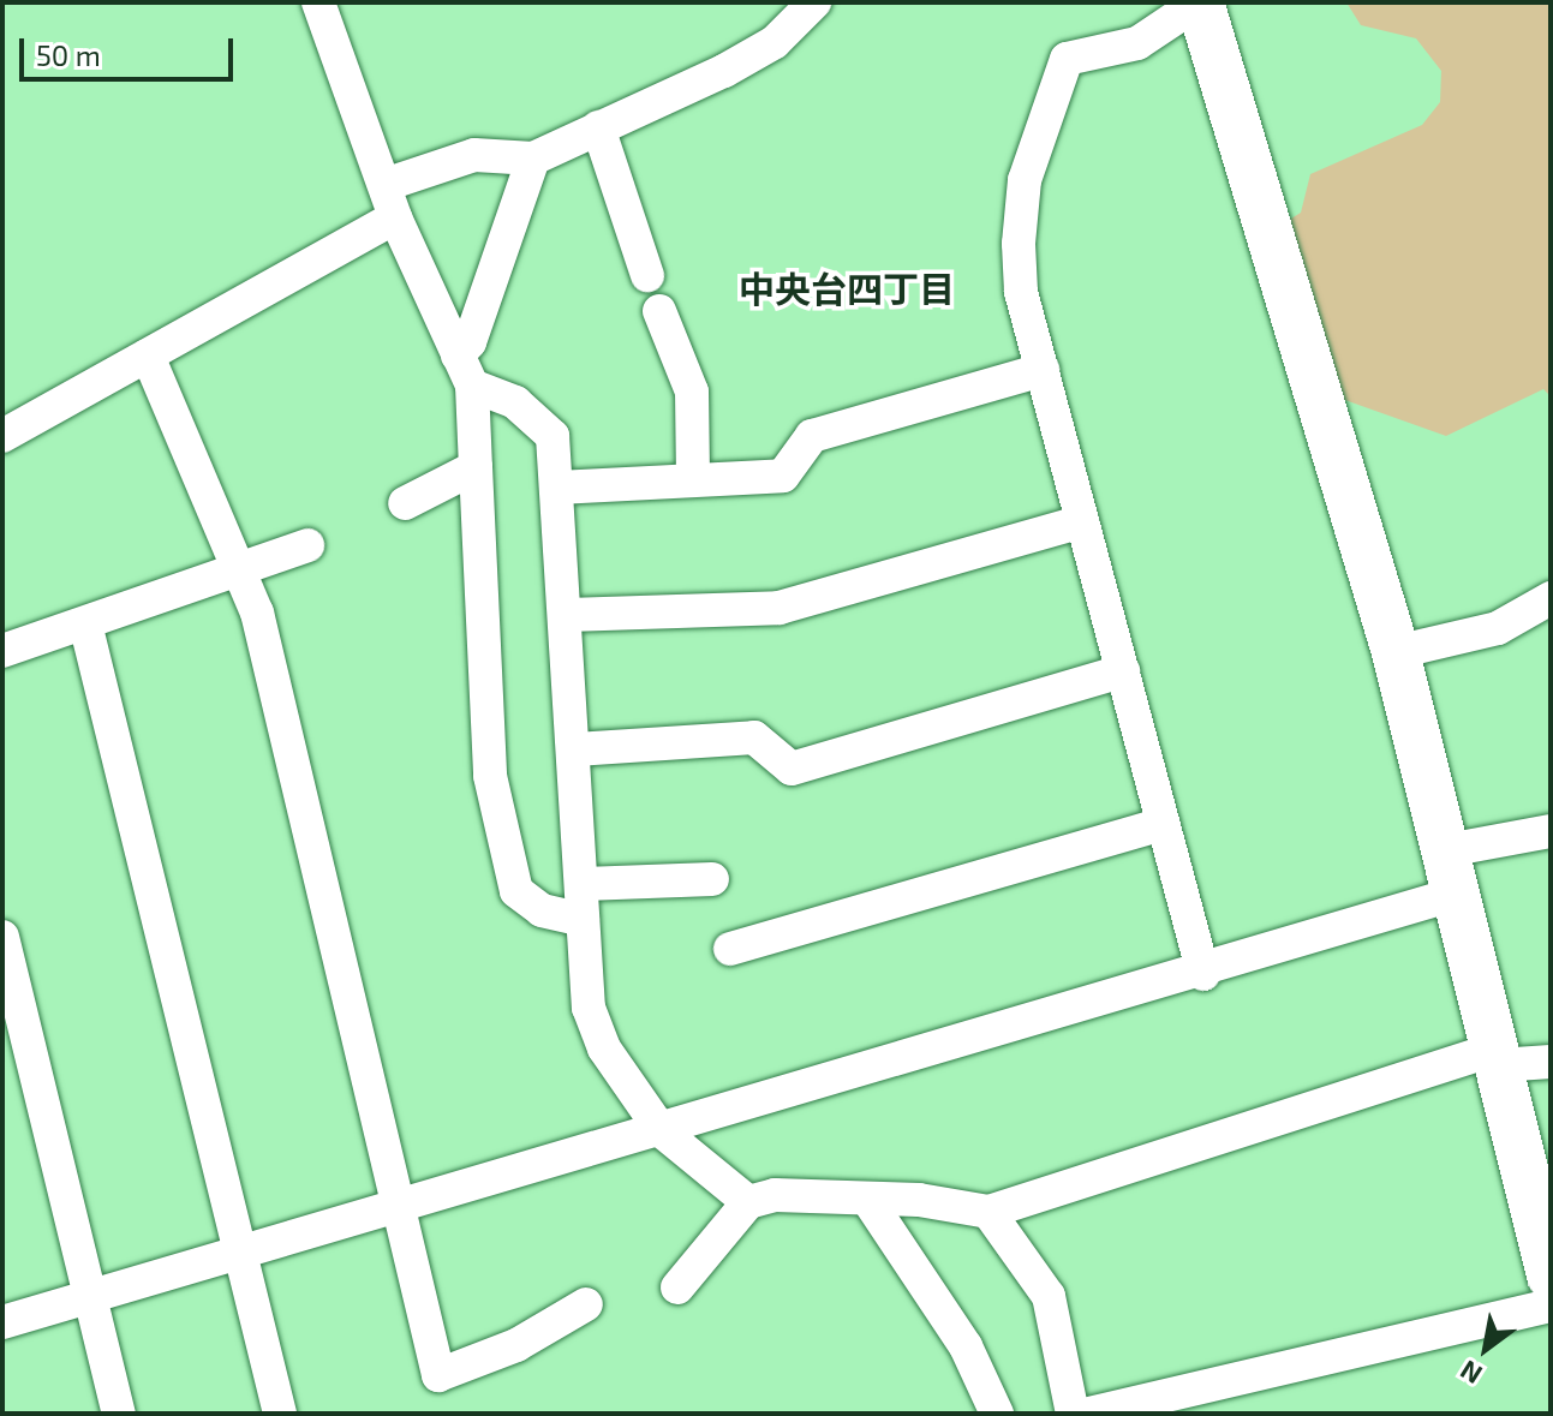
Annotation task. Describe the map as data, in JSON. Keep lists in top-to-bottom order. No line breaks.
{"districts":["中央台四丁目"],"scale_bar":"50 m","north":"bottom left"}
